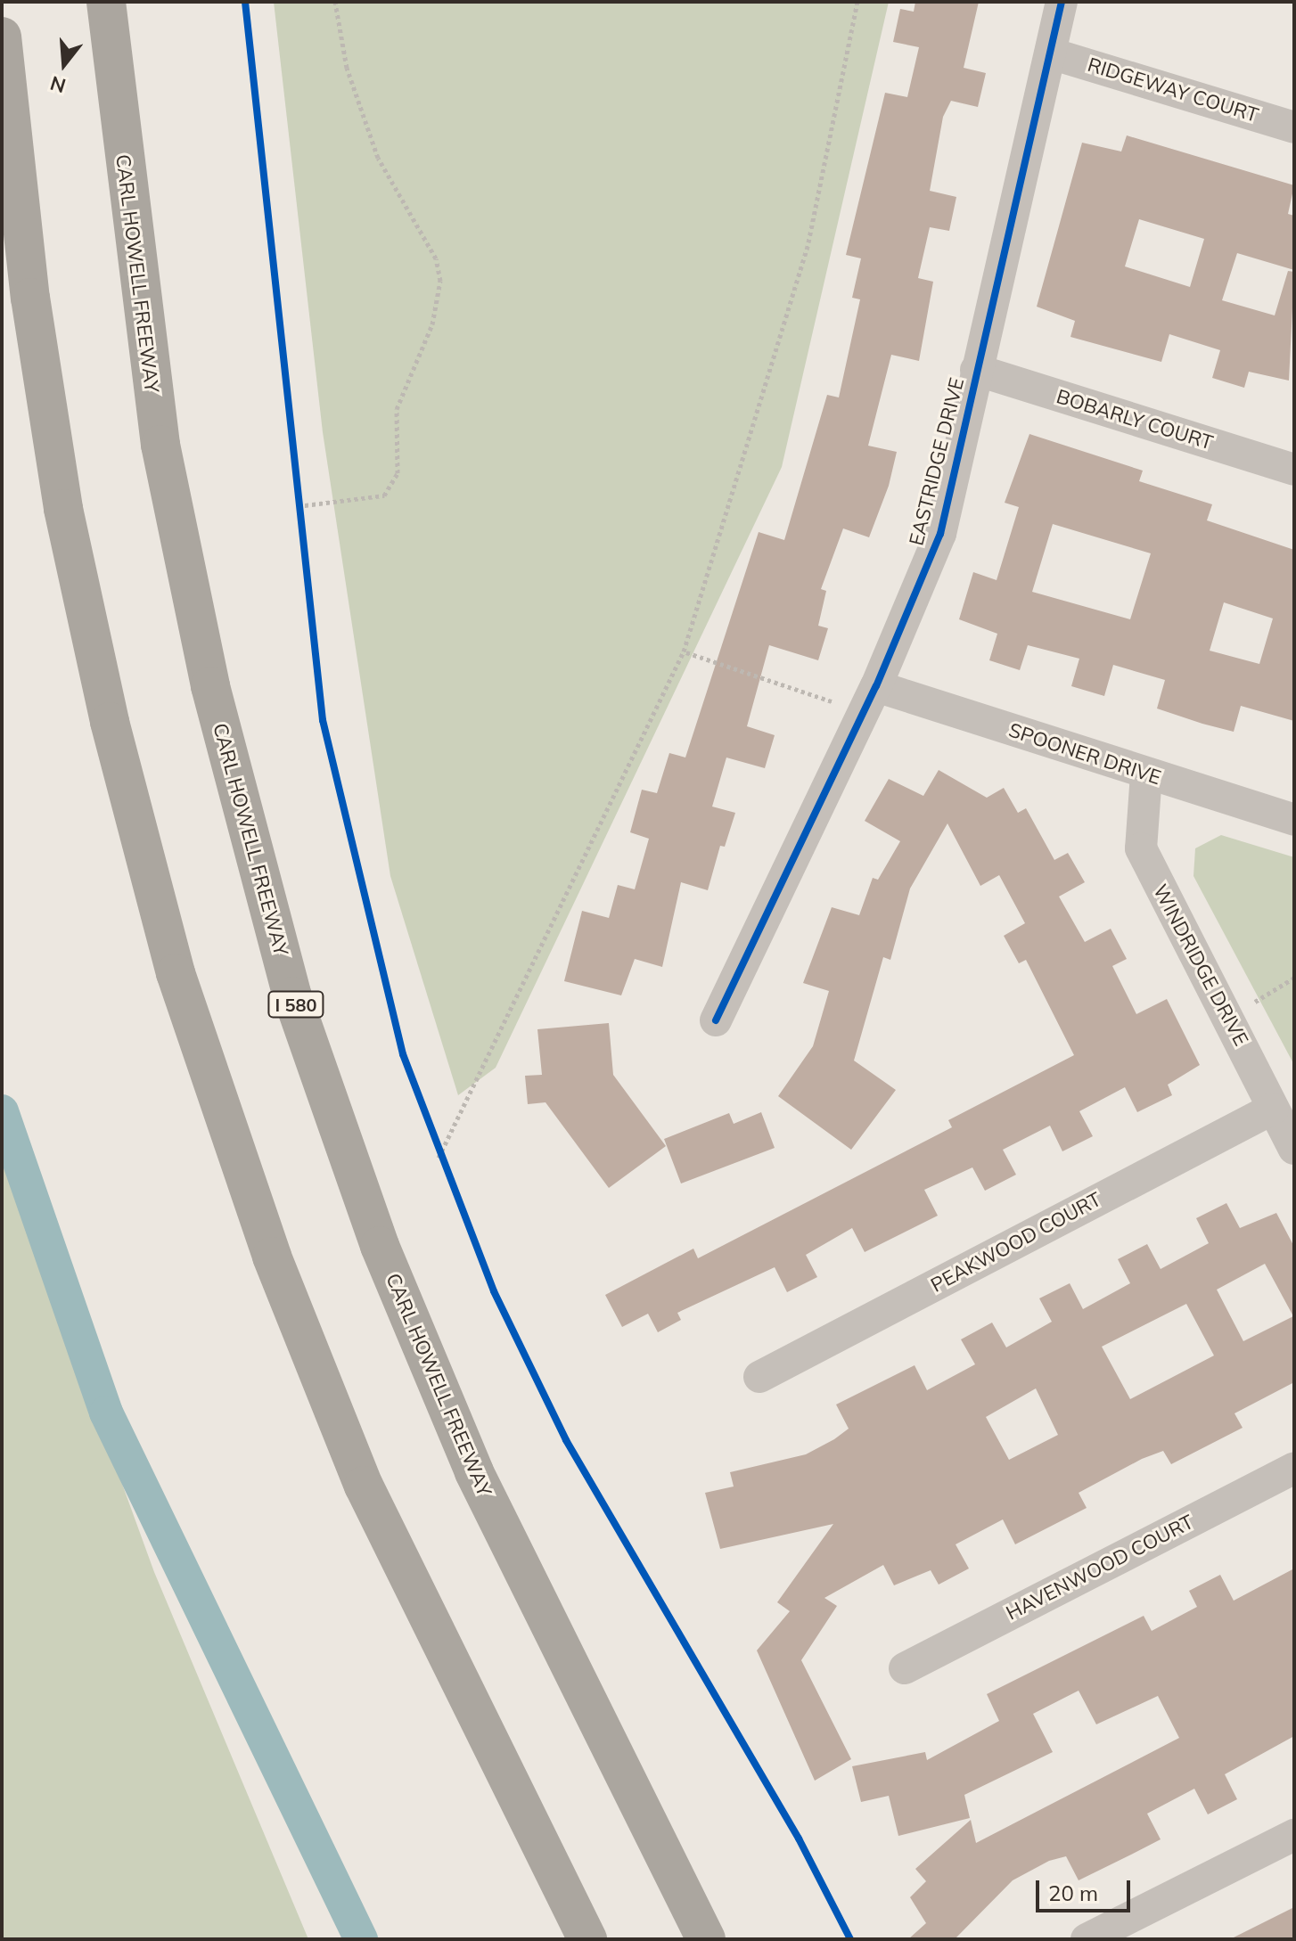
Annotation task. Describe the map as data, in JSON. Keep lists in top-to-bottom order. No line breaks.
{"streets":{"highway":["CARL HOWELL FREEWAY","I 580"],"street":["RIDGEWAY COURT","BOBARLY COURT","EASTRIDGE DRIVE","SPOONER DRIVE","WINDRIDGE DRIVE","PEAKWOOD COURT","HAVENWOOD COURT"]},"crossings":[["RIDGEWAY COURT","EASTRIDGE DRIVE"],["BOBARLY COURT","EASTRIDGE DRIVE"],["EASTRIDGE DRIVE","SPOONER DRIVE"],["SPOONER DRIVE","WINDRIDGE DRIVE"],["WINDRIDGE DRIVE","PEAKWOOD COURT"]],"scale_bar":"20 m","north":"bottom"}
